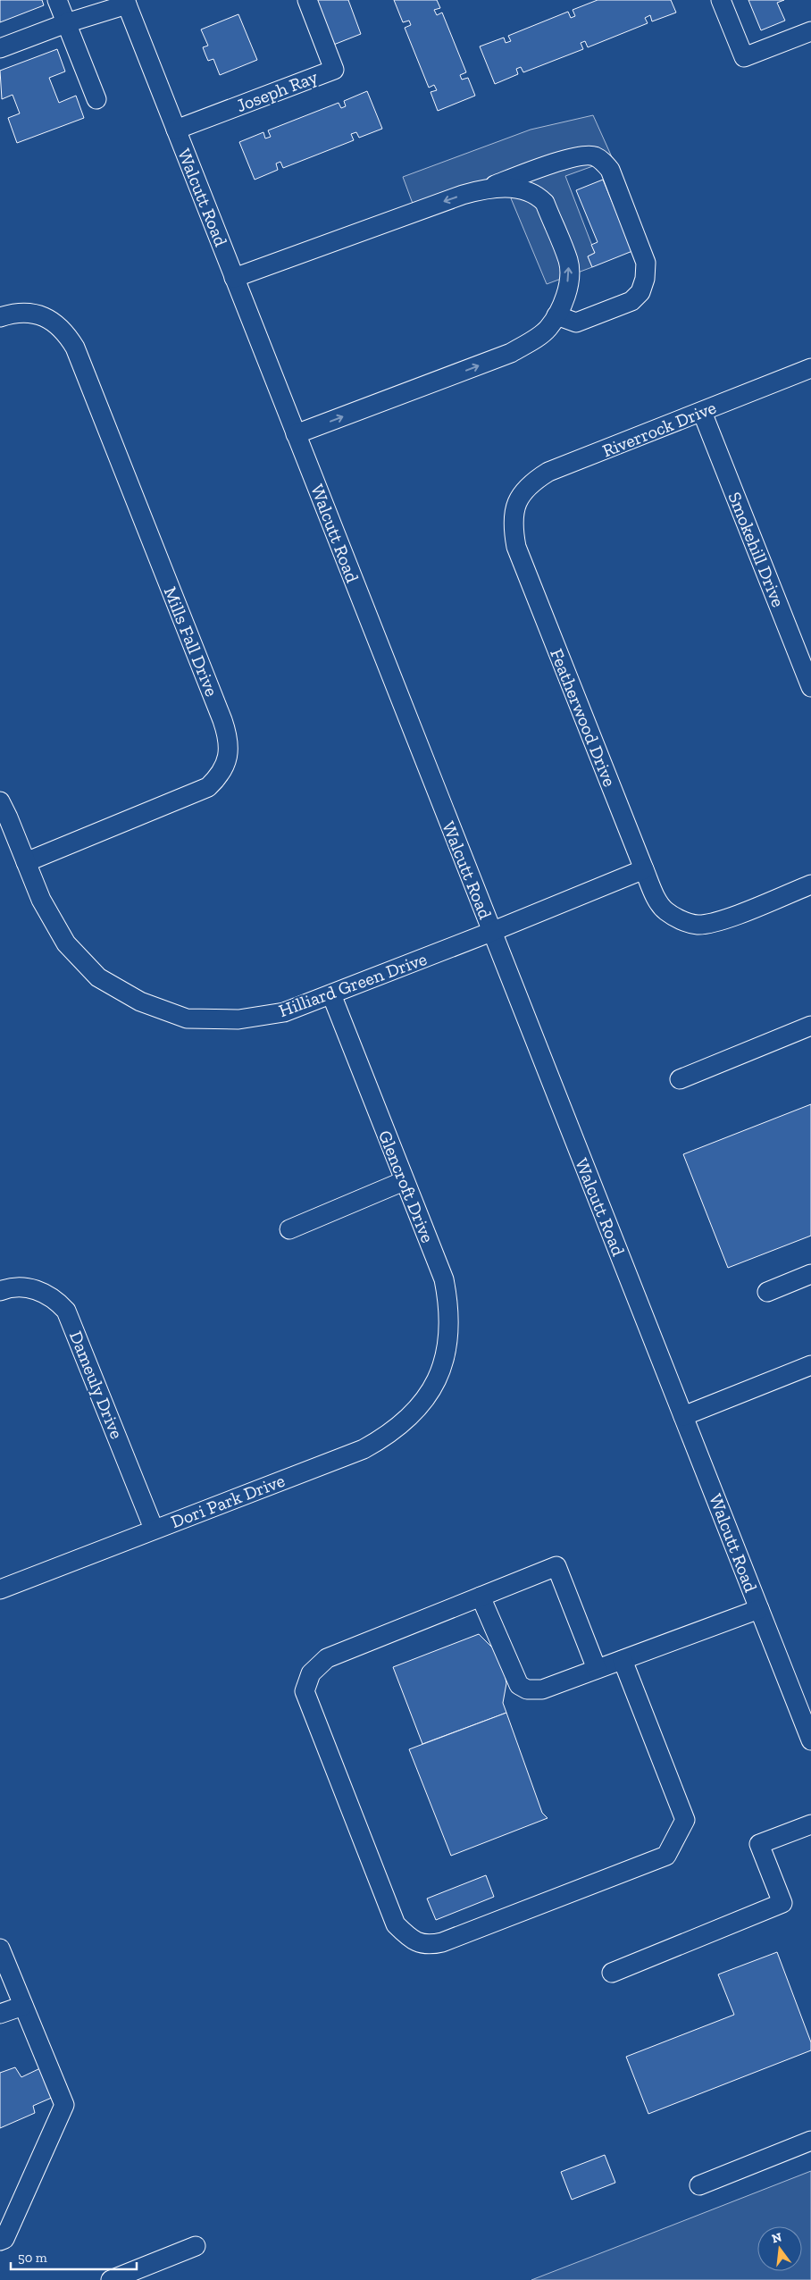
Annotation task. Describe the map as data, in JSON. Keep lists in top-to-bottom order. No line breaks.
{"streets":{"street":["Joseph Ray","Walcutt Road","Riverrock Drive","Smokehill Drive","Mills Fall Drive","Featherwood Drive","Hilliard Green Drive","Glencroft Drive","Dameuly Drive","Dori Park Drive"]},"crossings":[["Joseph Ray","Walcutt Road"],["Walcutt Road","Hilliard Green Drive"],["Riverrock Drive","Smokehill Drive"],["Riverrock Drive","Featherwood Drive"],["Mills Fall Drive","Hilliard Green Drive"],["Featherwood Drive","Hilliard Green Drive"],["Hilliard Green Drive","Glencroft Drive"],["Glencroft Drive","Dori Park Drive"],["Dameuly Drive","Dori Park Drive"]],"scale_bar":"50 m","north":"top"}
